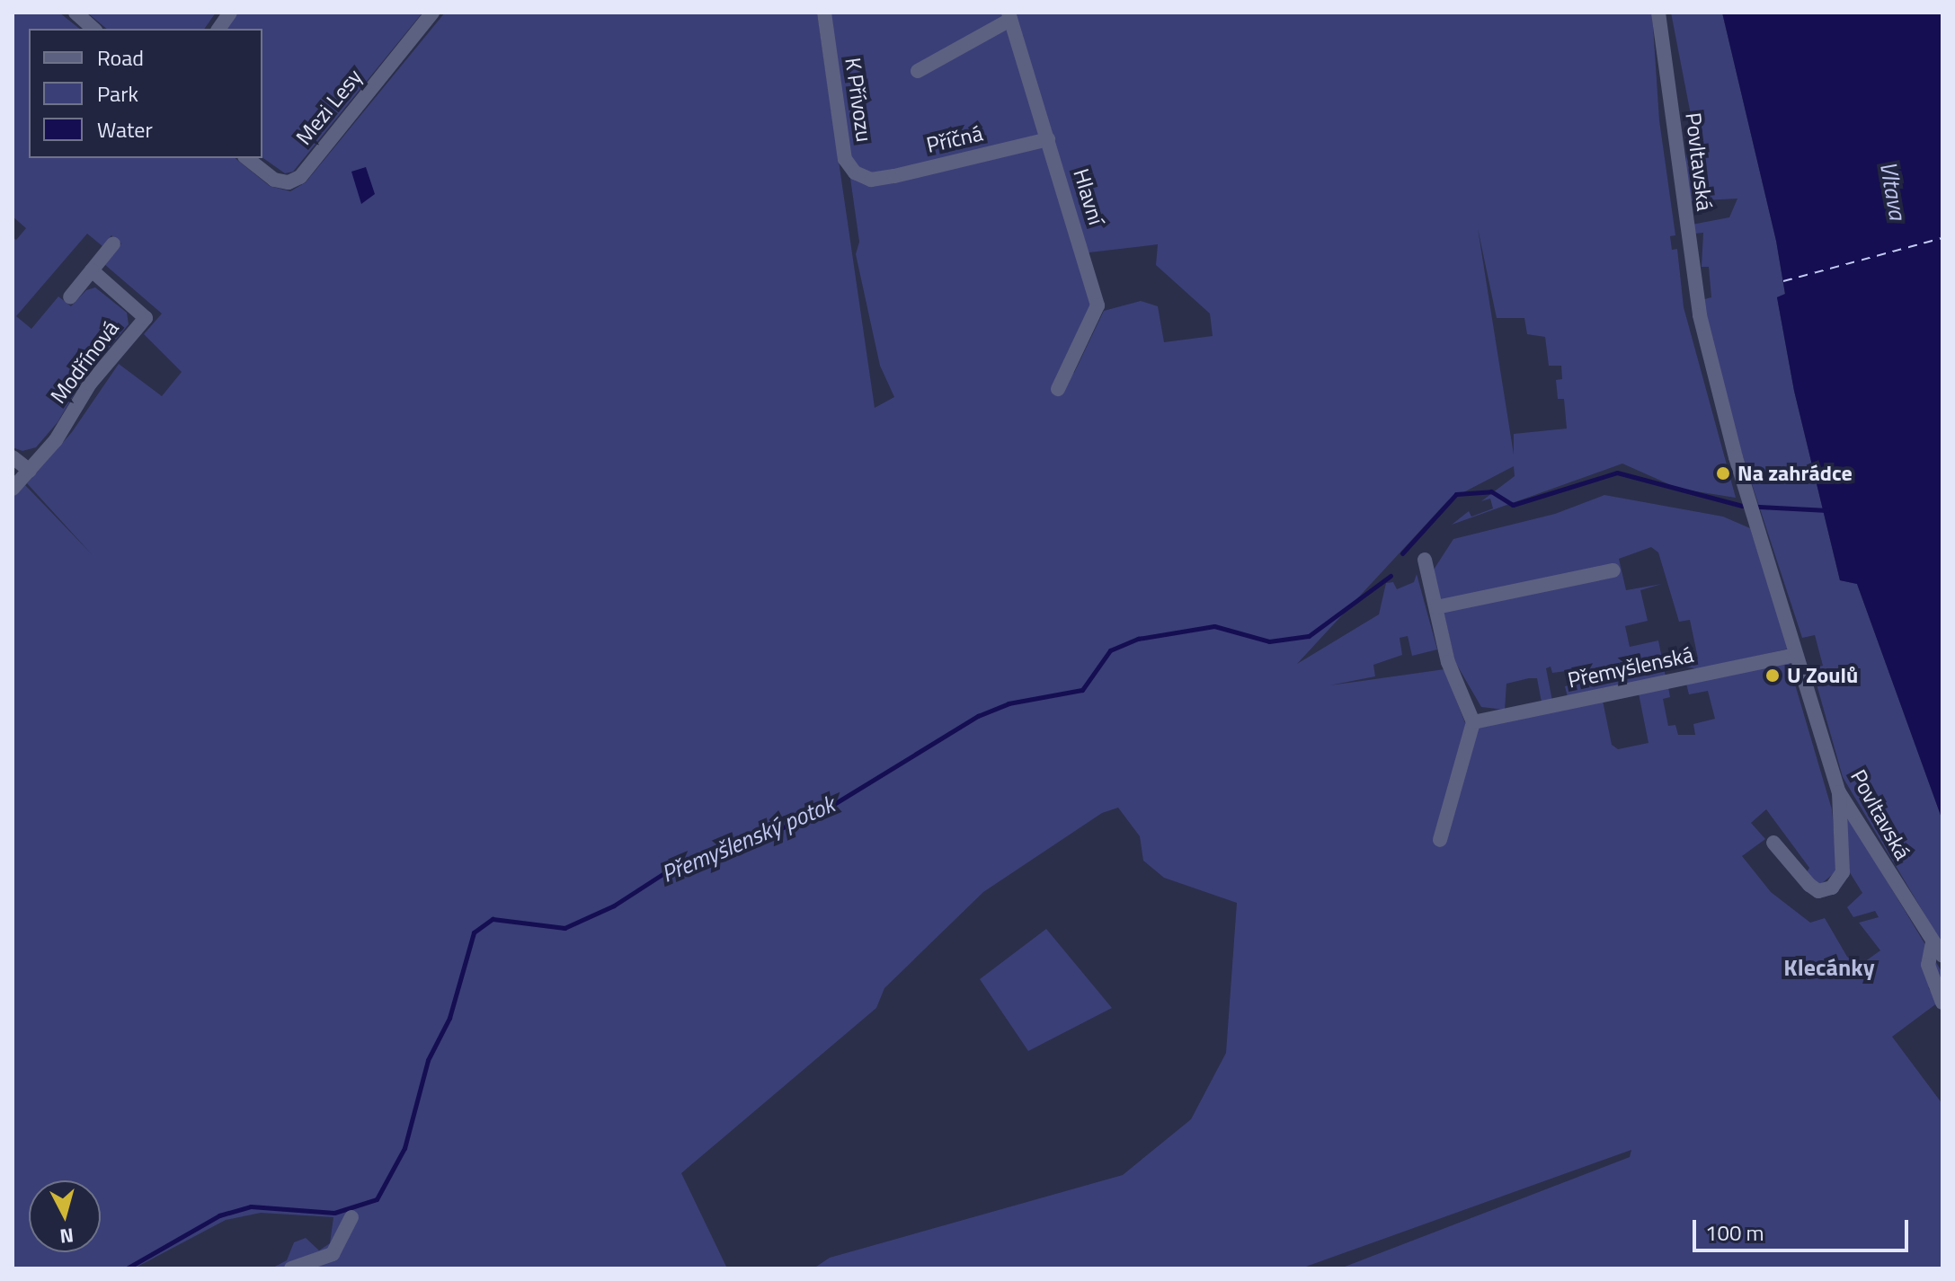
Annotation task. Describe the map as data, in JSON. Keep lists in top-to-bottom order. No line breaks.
{"streets":{"street":["K Přívozu","Mezi Lesy","Příčná","Povltavská","Hlavní","Modřínová","Přemyšlenská"]},"crossings":[["K Přívozu","Příčná"],["Příčná","Hlavní"],["Povltavská","Přemyšlenská"]],"districts":["Klecánky"],"water":["Vltava","Přemyšlenský potok"],"places":["Na zahrádce","U Zoulů"],"legend":["Road","Park","Water"],"scale_bar":"100 m","north":"bottom"}
